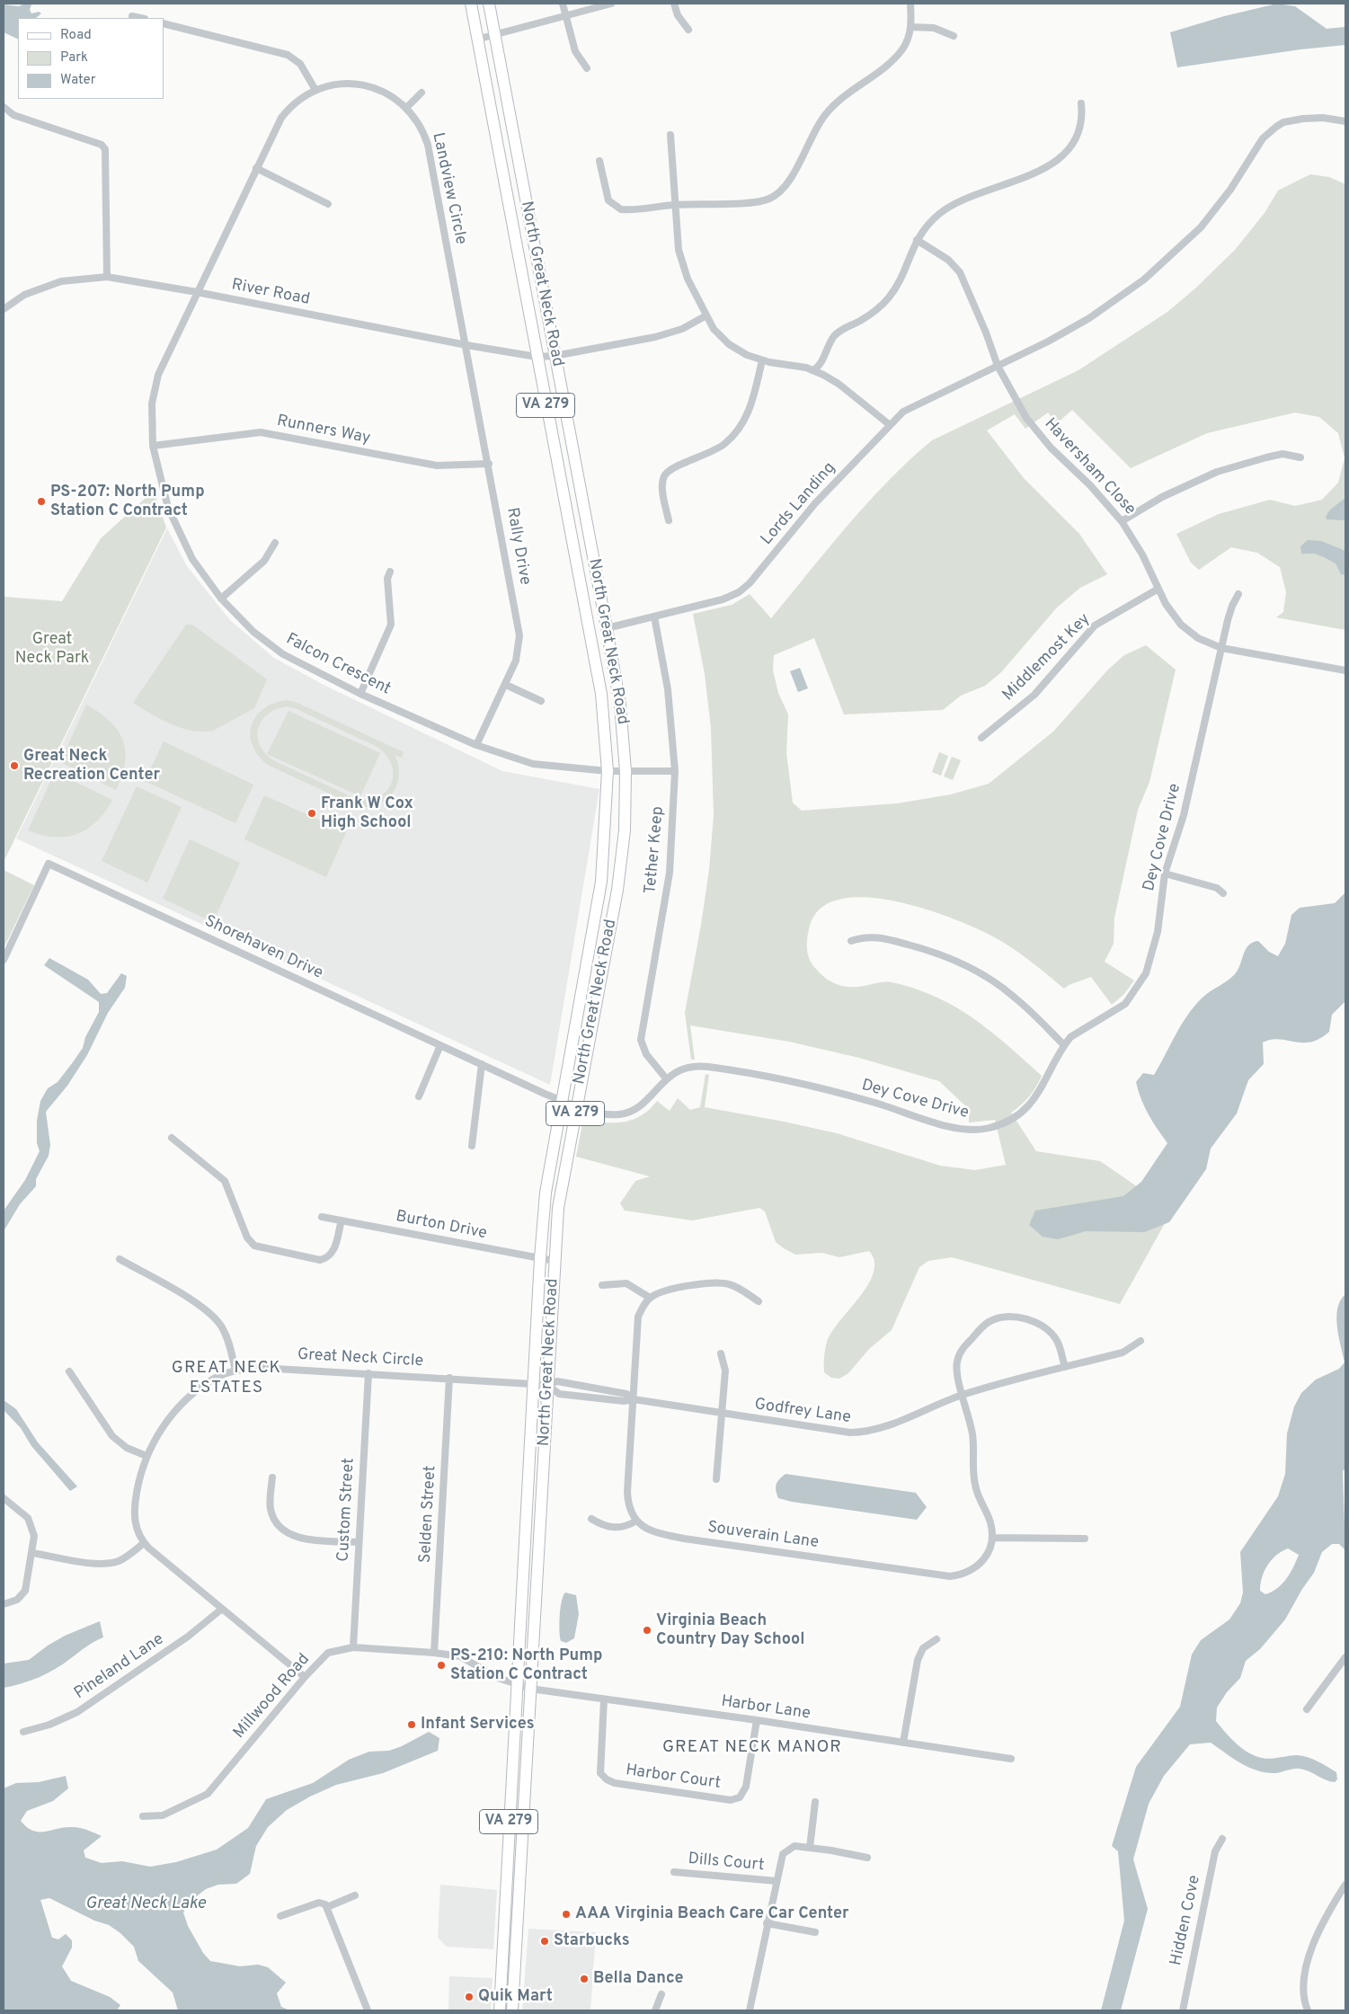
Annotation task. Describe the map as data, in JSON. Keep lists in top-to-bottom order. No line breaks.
{"streets":{"main road":["North Great Neck Road","VA 279"],"street":["Landview Circle","River Road","Runners Way","Haversham Close","Lords Landing","Rally Drive","Middlemost Key","Falcon Crescent","Dey Cove Drive","Tether Keep","Shorehaven Drive","Burton Drive","Great Neck Circle","Godfrey Lane","Custom Street","Selden Street","Souverain Lane","Pineland Lane","Millwood Road","Harbor Lane","Harbor Court","Dills Court","Hidden Cove"]},"crossings":[["Landview Circle","River Road"],["Landview Circle","Rally Drive"],["Landview Circle","Falcon Crescent"],["North Great Neck Road","River Road"],["North Great Neck Road","Lords Landing"],["North Great Neck Road","Falcon Crescent"],["North Great Neck Road","Dey Cove Drive"],["North Great Neck Road","Shorehaven Drive"],["North Great Neck Road","Burton Drive"],["North Great Neck Road","Great Neck Circle"],["North Great Neck Road","Godfrey Lane"],["North Great Neck Road","Millwood Road"],["North Great Neck Road","Harbor Lane"],["River Road","Rally Drive"],["River Road","Falcon Crescent"],["Runners Way","Rally Drive"],["Runners Way","Falcon Crescent"],["Haversham Close","Lords Landing"],["Haversham Close","Middlemost Key"],["Haversham Close","Dey Cove Drive"],["Lords Landing","Tether Keep"],["Rally Drive","Falcon Crescent"],["Falcon Crescent","Tether Keep"],["Dey Cove Drive","Tether Keep"],["Dey Cove Drive","Shorehaven Drive"],["Great Neck Circle","Godfrey Lane"],["Great Neck Circle","Custom Street"],["Great Neck Circle","Selden Street"],["Great Neck Circle","Pineland Lane"],["Great Neck Circle","Millwood Road"],["Custom Street","Millwood Road"],["Selden Street","Millwood Road"],["Millwood Road","Harbor Lane"],["Harbor Lane","Harbor Court"]],"districts":["GREAT NECK ESTATES","GREAT NECK MANOR"],"water":["Great Neck Lake"],"parks":["Great Neck Park"],"places":["PS-207: North Pump Station C Contract","Great Neck Recreation Center","Frank W Cox High School","Virginia Beach Country Day School","PS-210: North Pump Station C Contract","Infant Services","AAA Virginia Beach Care Car Center","Starbucks","Bella Dance","Quik Mart"],"legend":["Road","Park","Water"]}
